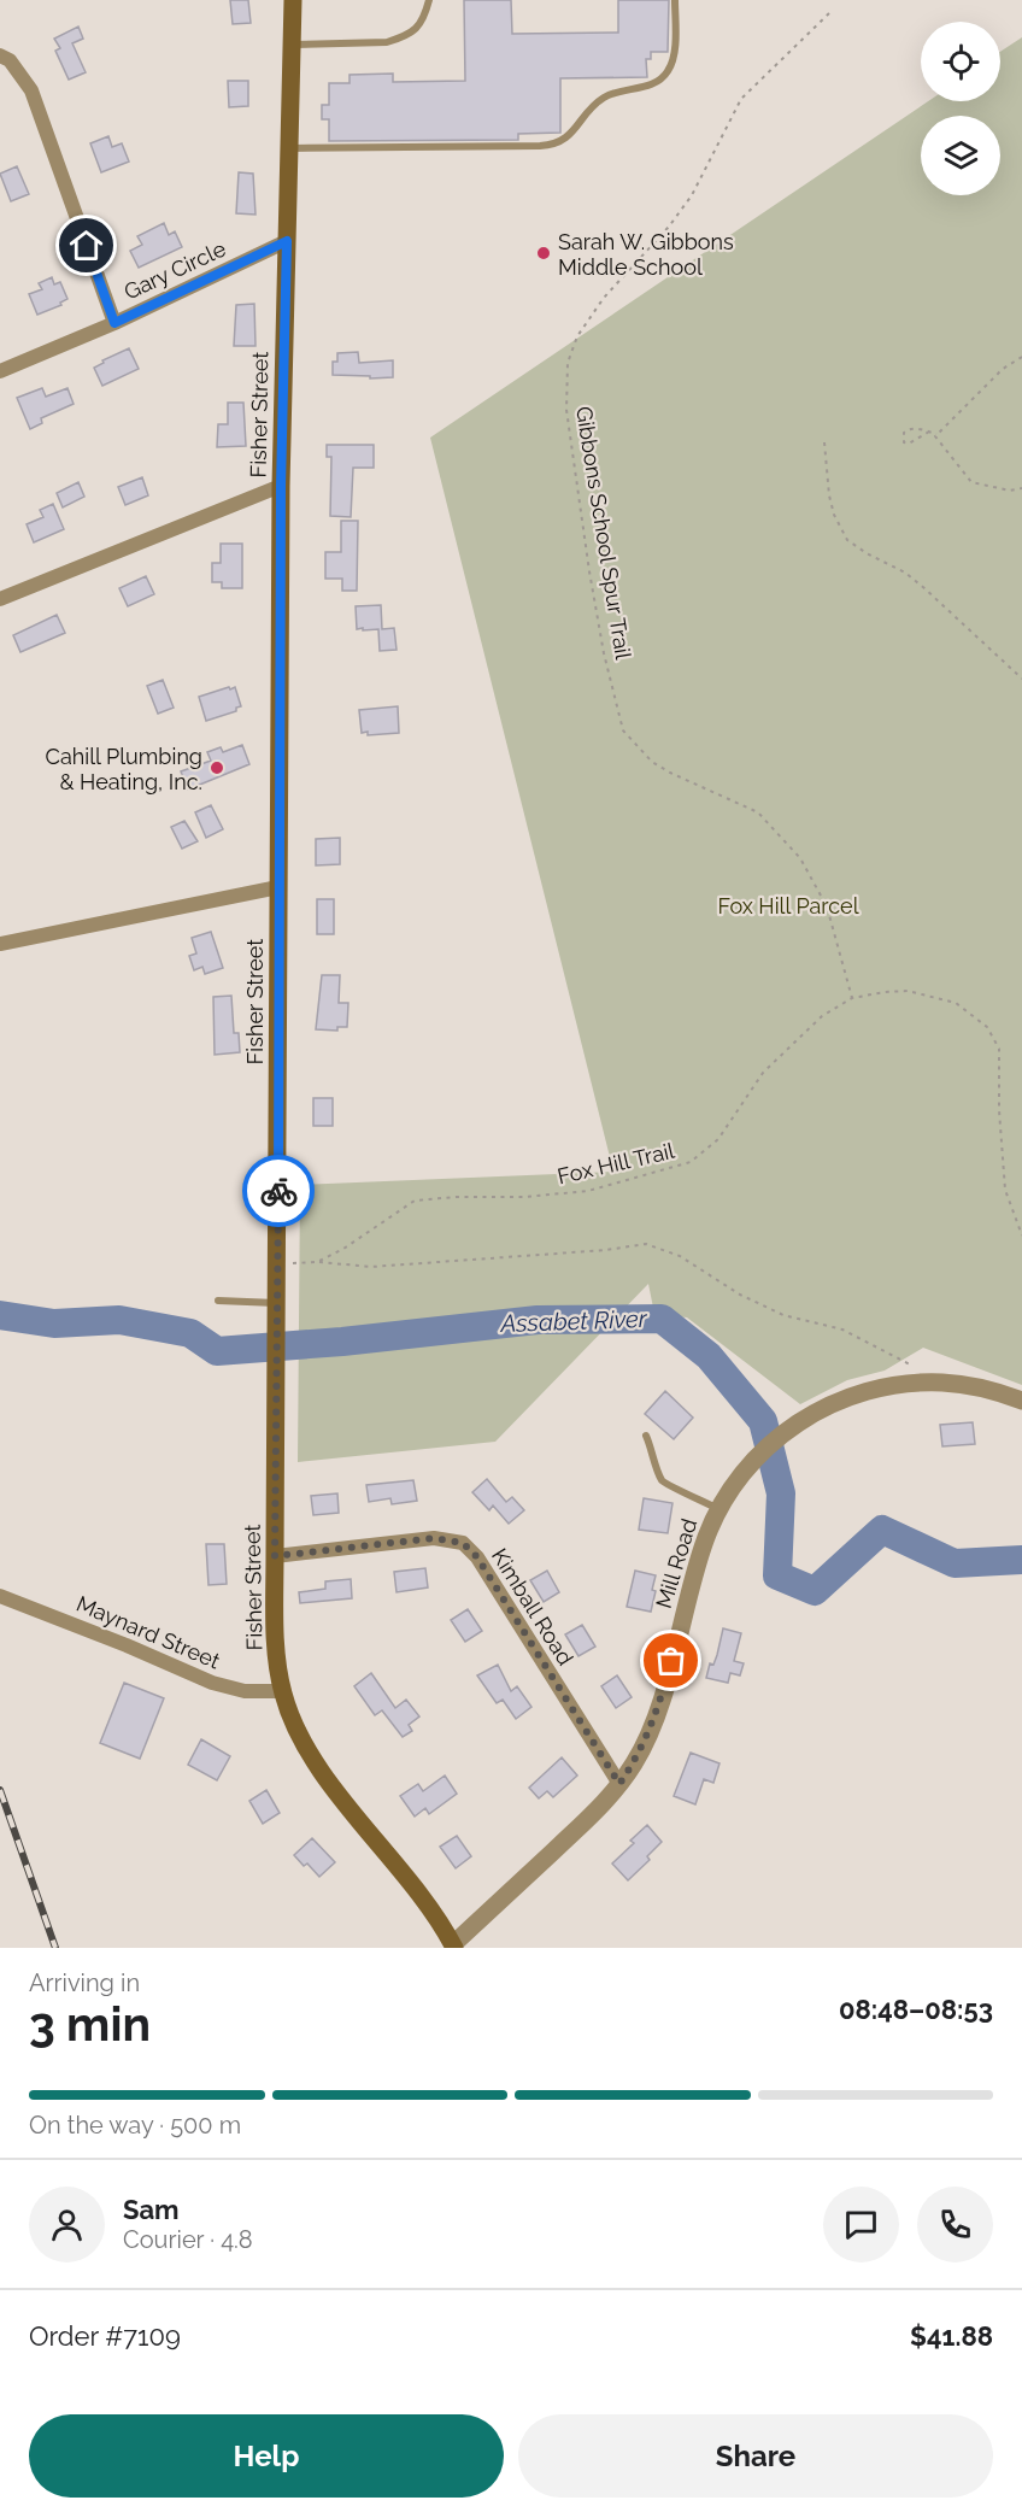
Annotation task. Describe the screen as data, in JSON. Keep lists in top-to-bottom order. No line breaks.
{"streets":{"main road":["Fisher Street"],"street":["Gary Circle","Mill Road","Kimball Road","Maynard Street"],"path":["Gibbons School Spur Trail","Fox Hill Trail"]},"crossings":[["Gary Circle","Fisher Street"],["Fisher Street","Fox Hill Trail"],["Fisher Street","Mill Road"],["Fisher Street","Kimball Road"],["Fisher Street","Maynard Street"],["Gibbons School Spur Trail","Fox Hill Trail"],["Mill Road","Kimball Road"]],"water":["Assabet River"],"parks":["Fox Hill Parcel"],"places":["Sarah W. Gibbons Middle School","Cahill Plumbing & Heating, Inc."],"page":{"heading":["3 min","Arriving in","08:48–08:53"],"panel":["Sam","Courier · 4.8","Order #7109","$41.88"],"bar":"On the way · 500 m","buttons":["Help","Share"]}}
